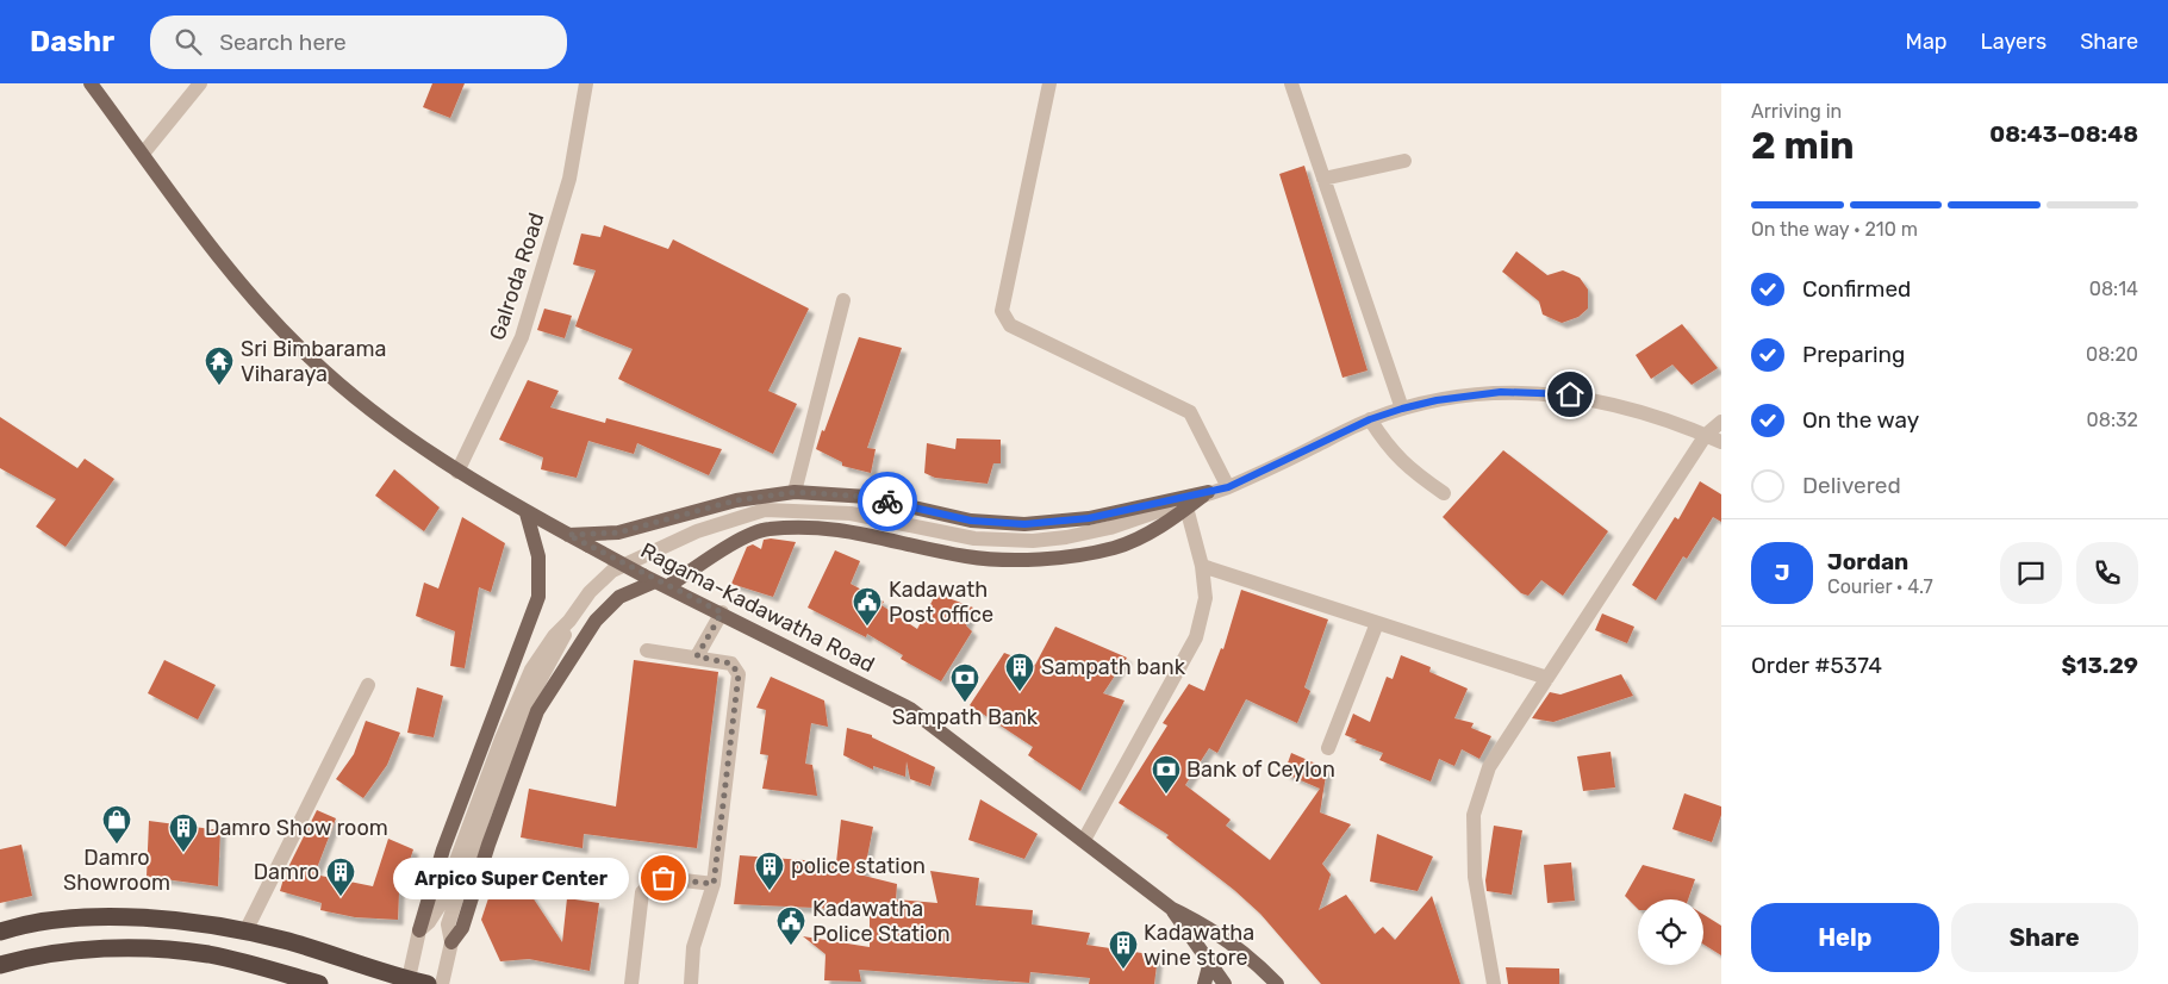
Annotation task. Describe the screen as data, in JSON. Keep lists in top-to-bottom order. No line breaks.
{"streets":{"main road":["Ragama-Kadawatha Road"],"street":["Galroda Road"]},"crossings":[["Galroda Road","Ragama-Kadawatha Road"]],"places":{"temple":["Sri Bimbarama Viharaya"],"public building":["Kadawath Post office","Kadawatha Police Station"],"building":["Sampath bank","Damro Show room","police station","Damro","Kadawatha wine store"],"bank":["Sampath Bank","Bank of Ceylon"],"shop":["Damro Showroom"],"other":["Arpico Super Center"]},"page":{"header":"Dashr","search":"Search here","nav":["Map","Layers","Share"],"heading":["2 min","Arriving in","08:43–08:48"],"panel":["Jordan","Courier · 4.7","Order #5374","$13.29"],"bar":"On the way · 210 m","list":[["Confirmed","08:14"],["Preparing","08:20"],["On the way","08:32"],"Delivered"],"round":"J","bubble":"Arpico Super Center","buttons":["Help","Share"]}}
